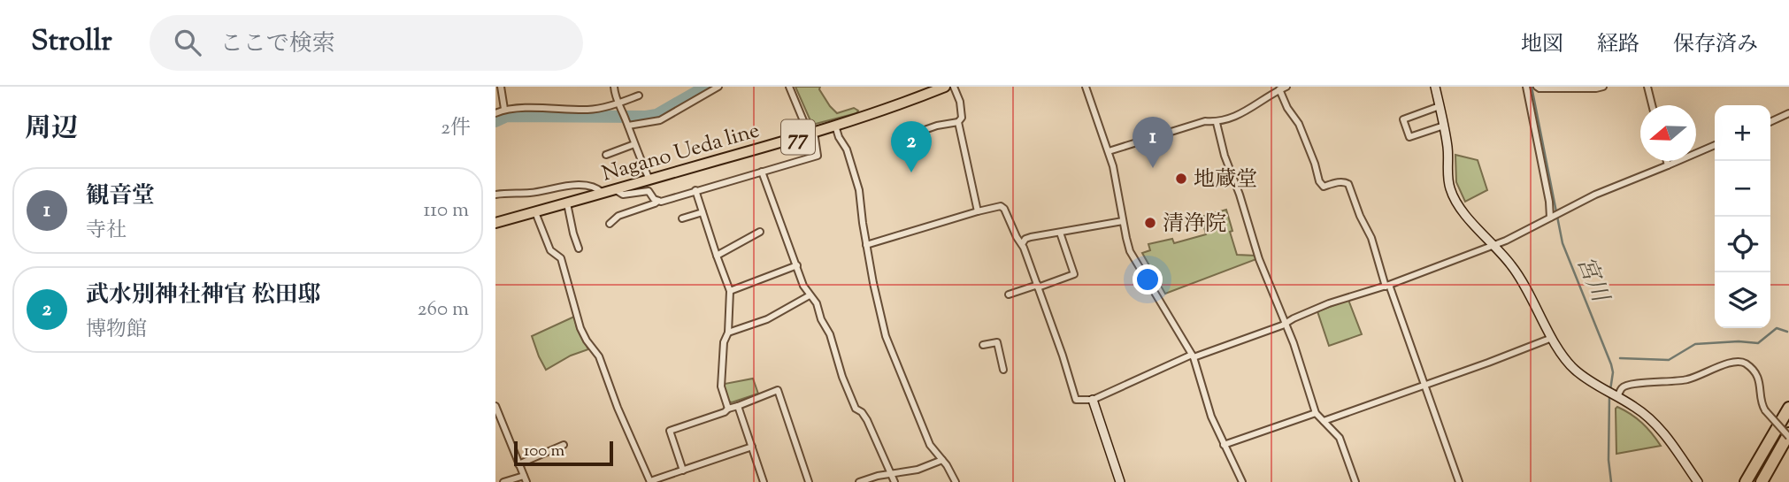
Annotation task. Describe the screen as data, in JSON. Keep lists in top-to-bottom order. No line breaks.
{"streets":{"main road":["77","Nagano Ueda line"]},"water":["宮川"],"places":["地蔵堂","清浄院"],"scale_bar":"100 m","north":"left","page":{"header":"Strollr","search":"ここで検索","nav":["地図","経路","保存済み"],"heading":["周辺","2件"],"map_buttons":["+","−"],"pins":["1","2"],"list":[{"mark":"1","name":"観音堂","note":"寺社","value":"110 m"},{"mark":"2","name":"武水別神社神官 松田邸","note":"博物館","value":"260 m"}],"scale":"100 m"}}
